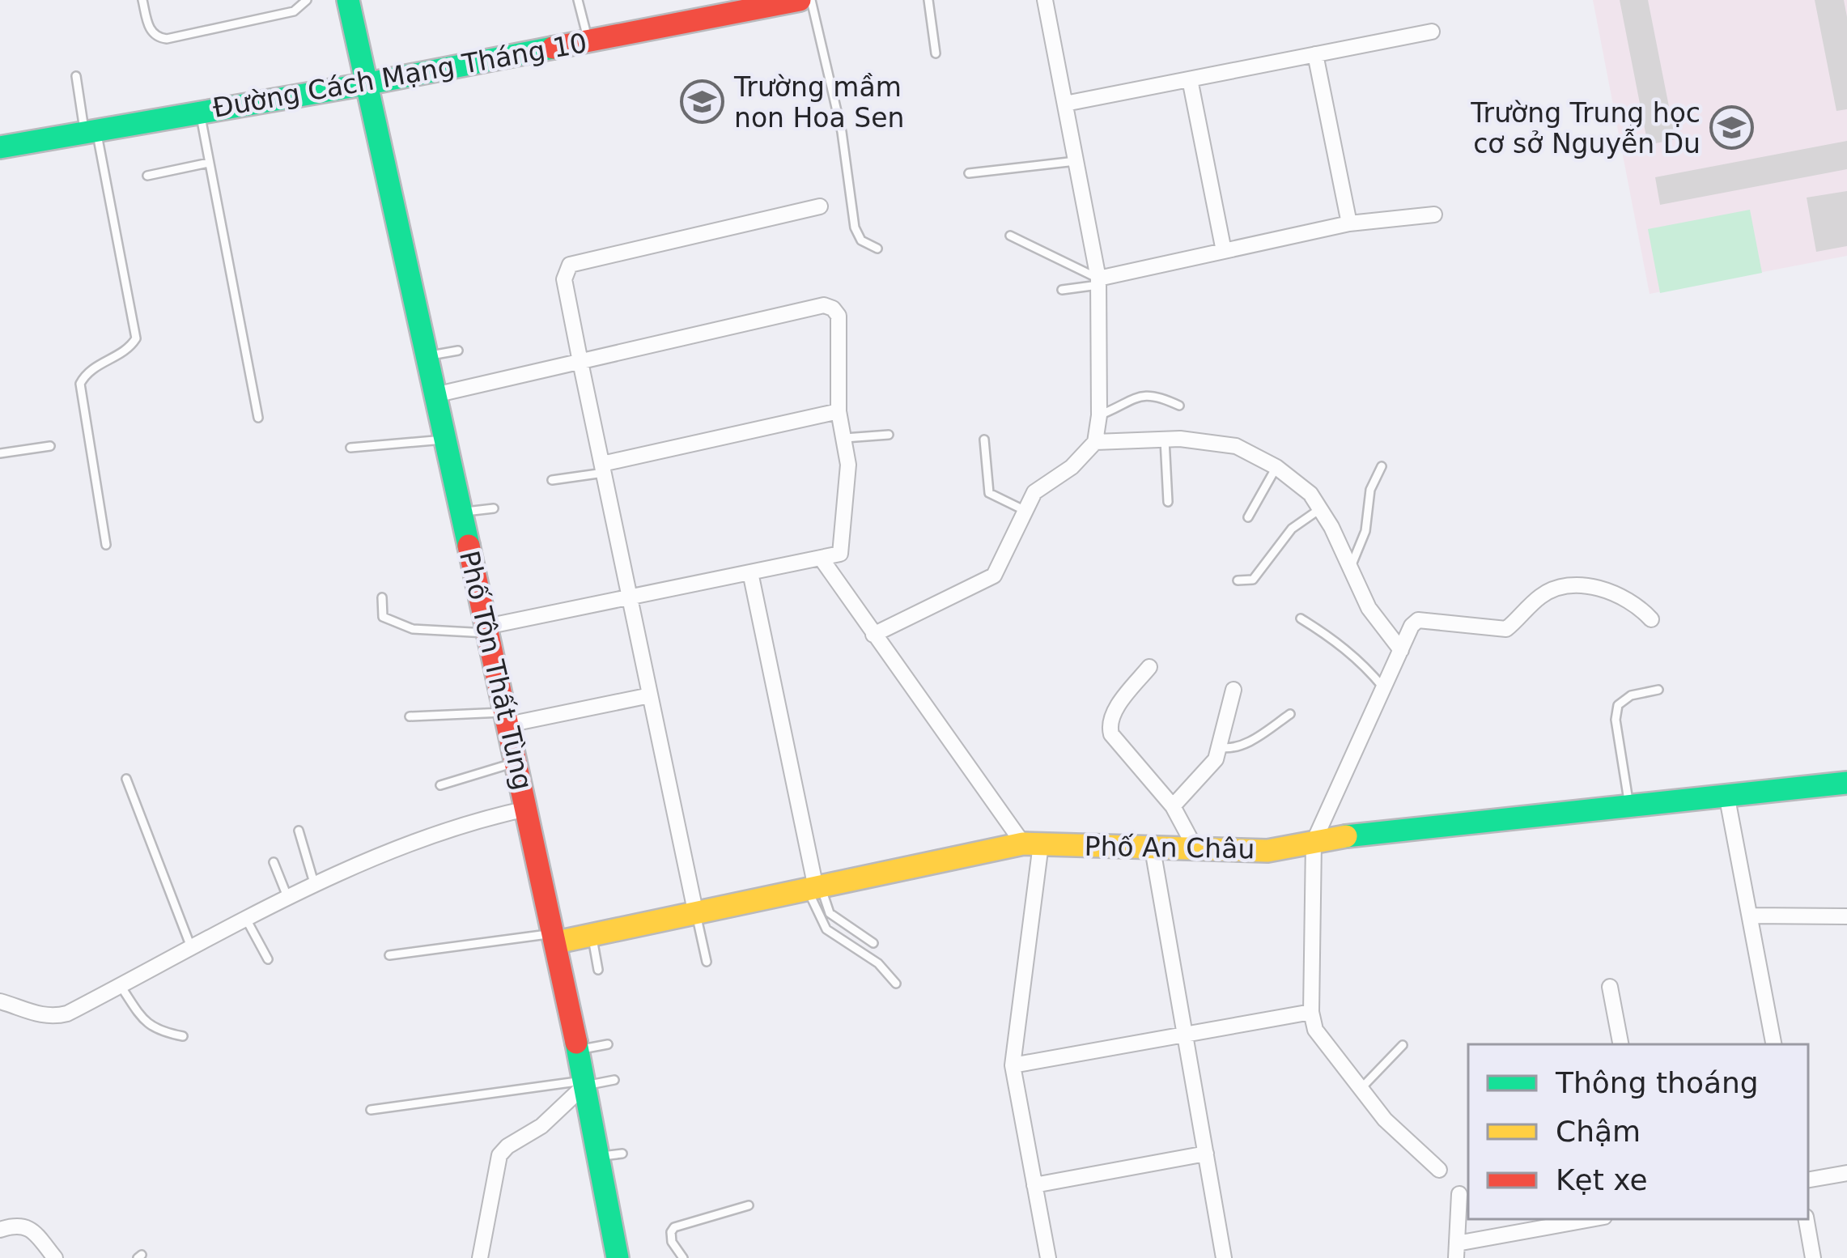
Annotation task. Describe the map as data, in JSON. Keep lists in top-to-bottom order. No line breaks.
{"streets":{"street":["Đường Cách Mạng Tháng 10","Phố Tôn Thất Tùng","Phố An Châu"]},"crossings":[["Đường Cách Mạng Tháng 10","Phố Tôn Thất Tùng"],["Phố Tôn Thất Tùng","Phố An Châu"]],"places":{"school or university":["Trường mầm non Hoa Sen","Trường Trung học cơ sở Nguyễn Du"]},"legend":["Thông thoáng","Chậm","Kẹt xe"]}
